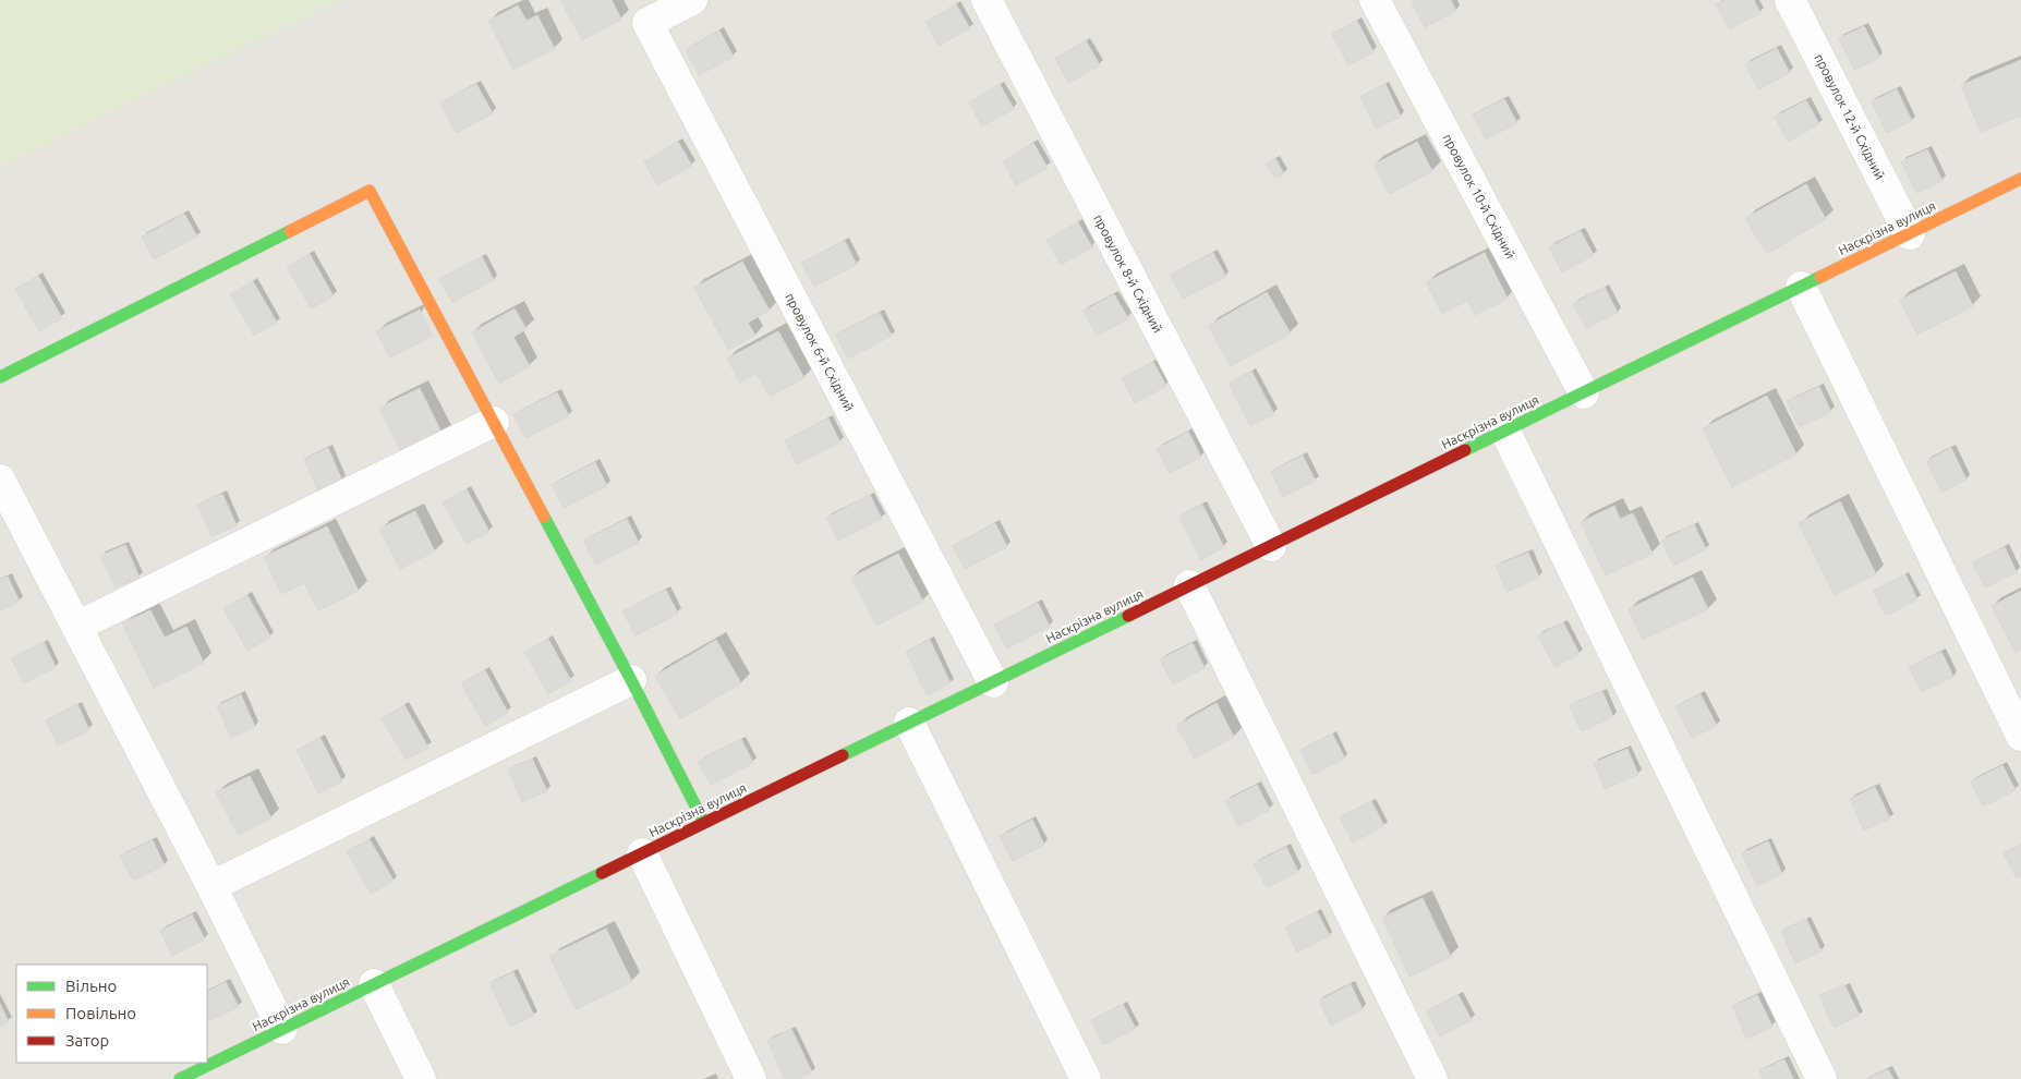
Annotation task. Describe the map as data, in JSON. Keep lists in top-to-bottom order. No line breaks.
{"streets":{"street":["провулок 12-й Східний","провулок 10-й Східний","Наскрізна вулиця","провулок 8-й Східний","провулок 6-й Східний"]},"crossings":[["провулок 12-й Східний","Наскрізна вулиця"],["провулок 10-й Східний","Наскрізна вулиця"],["Наскрізна вулиця","провулок 8-й Східний"],["Наскрізна вулиця","провулок 6-й Східний"]],"legend":["Вільно","Повільно","Затор"]}
